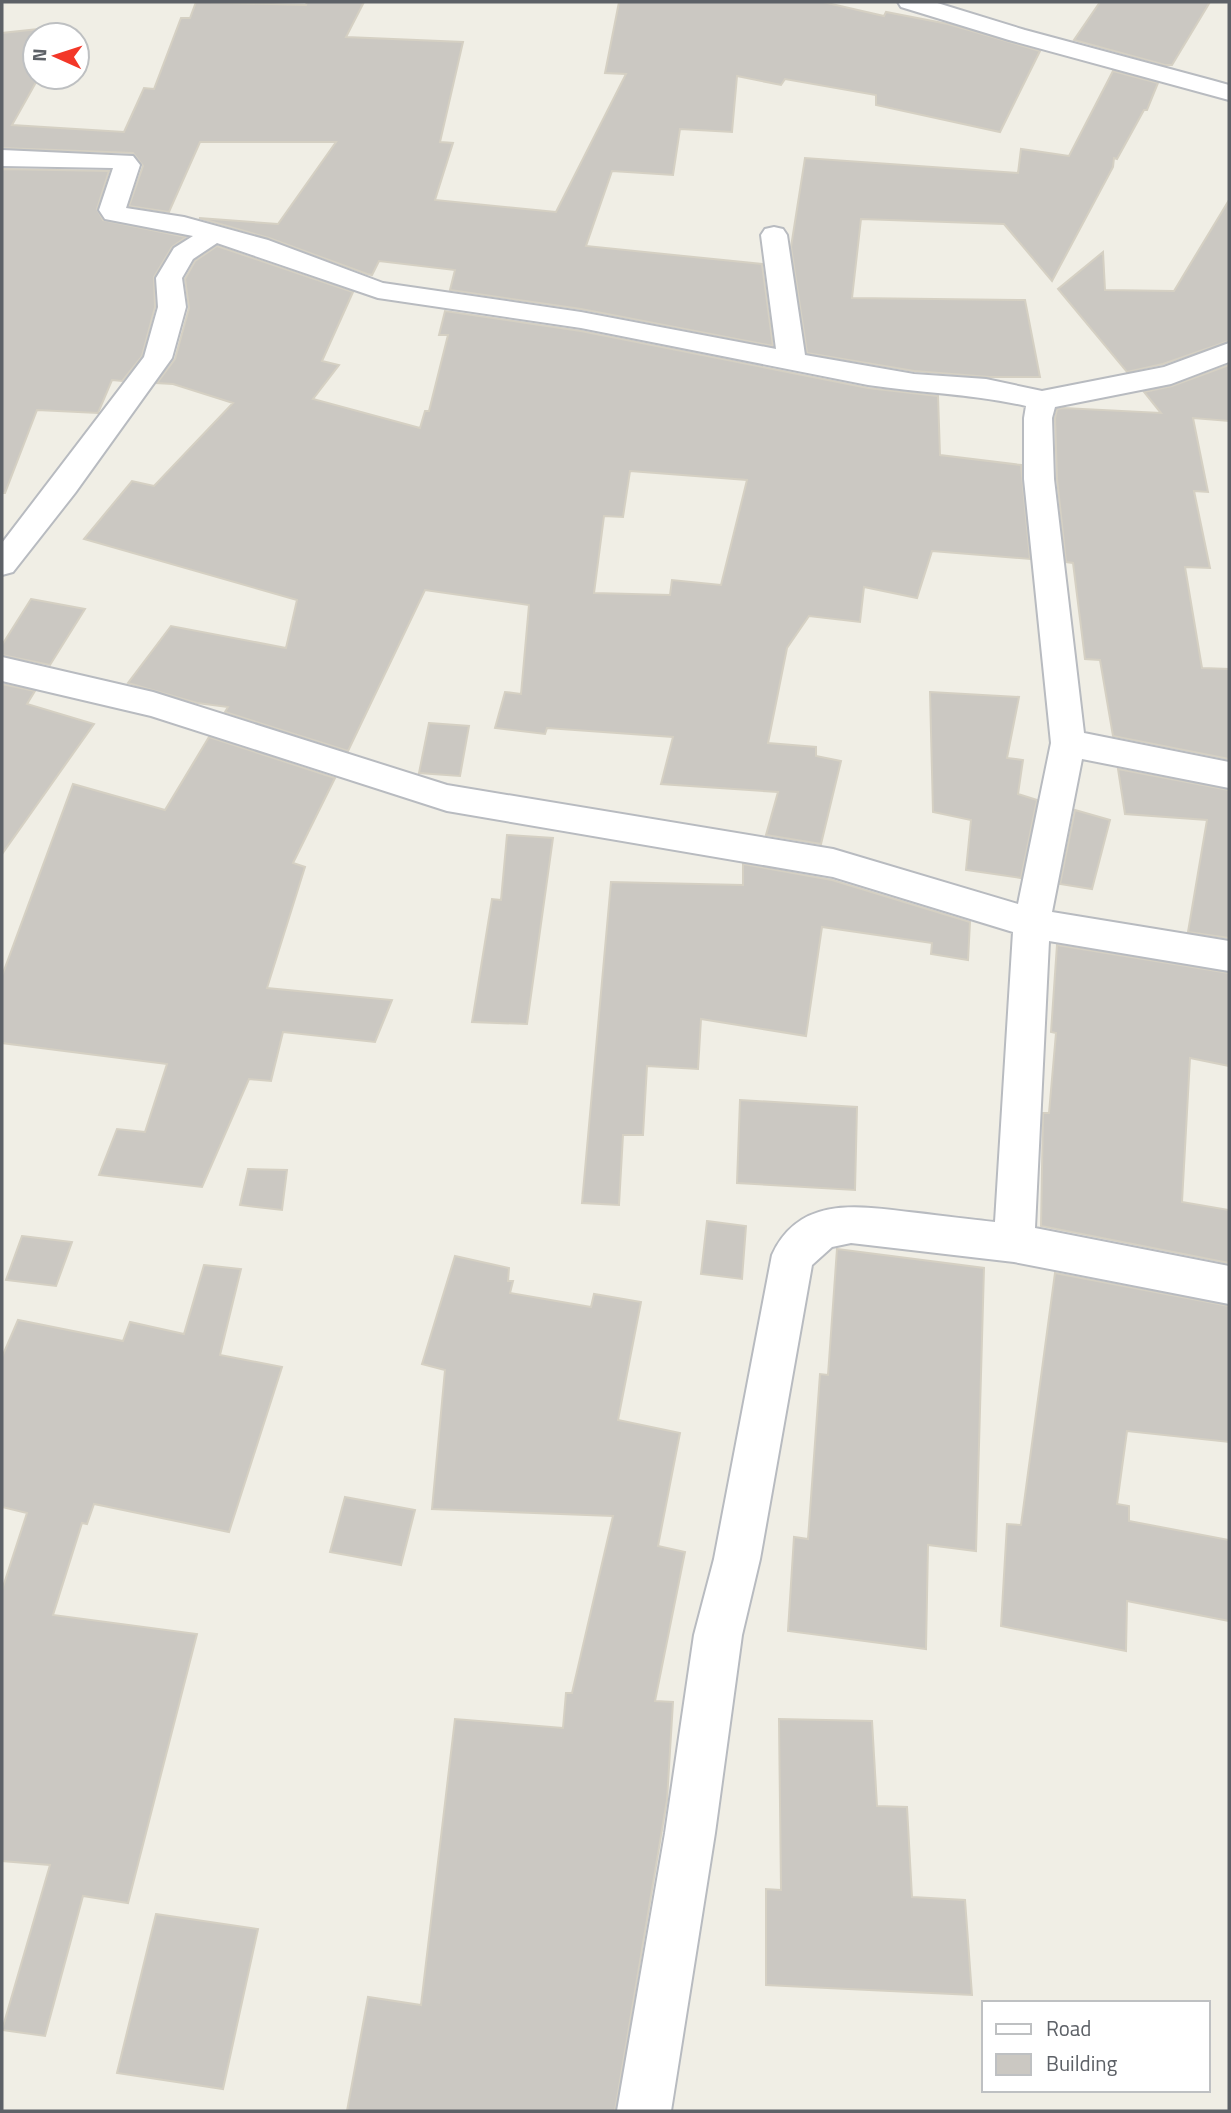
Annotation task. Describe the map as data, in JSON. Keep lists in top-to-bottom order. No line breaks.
{"legend":["Road","Building"],"north":"left"}
